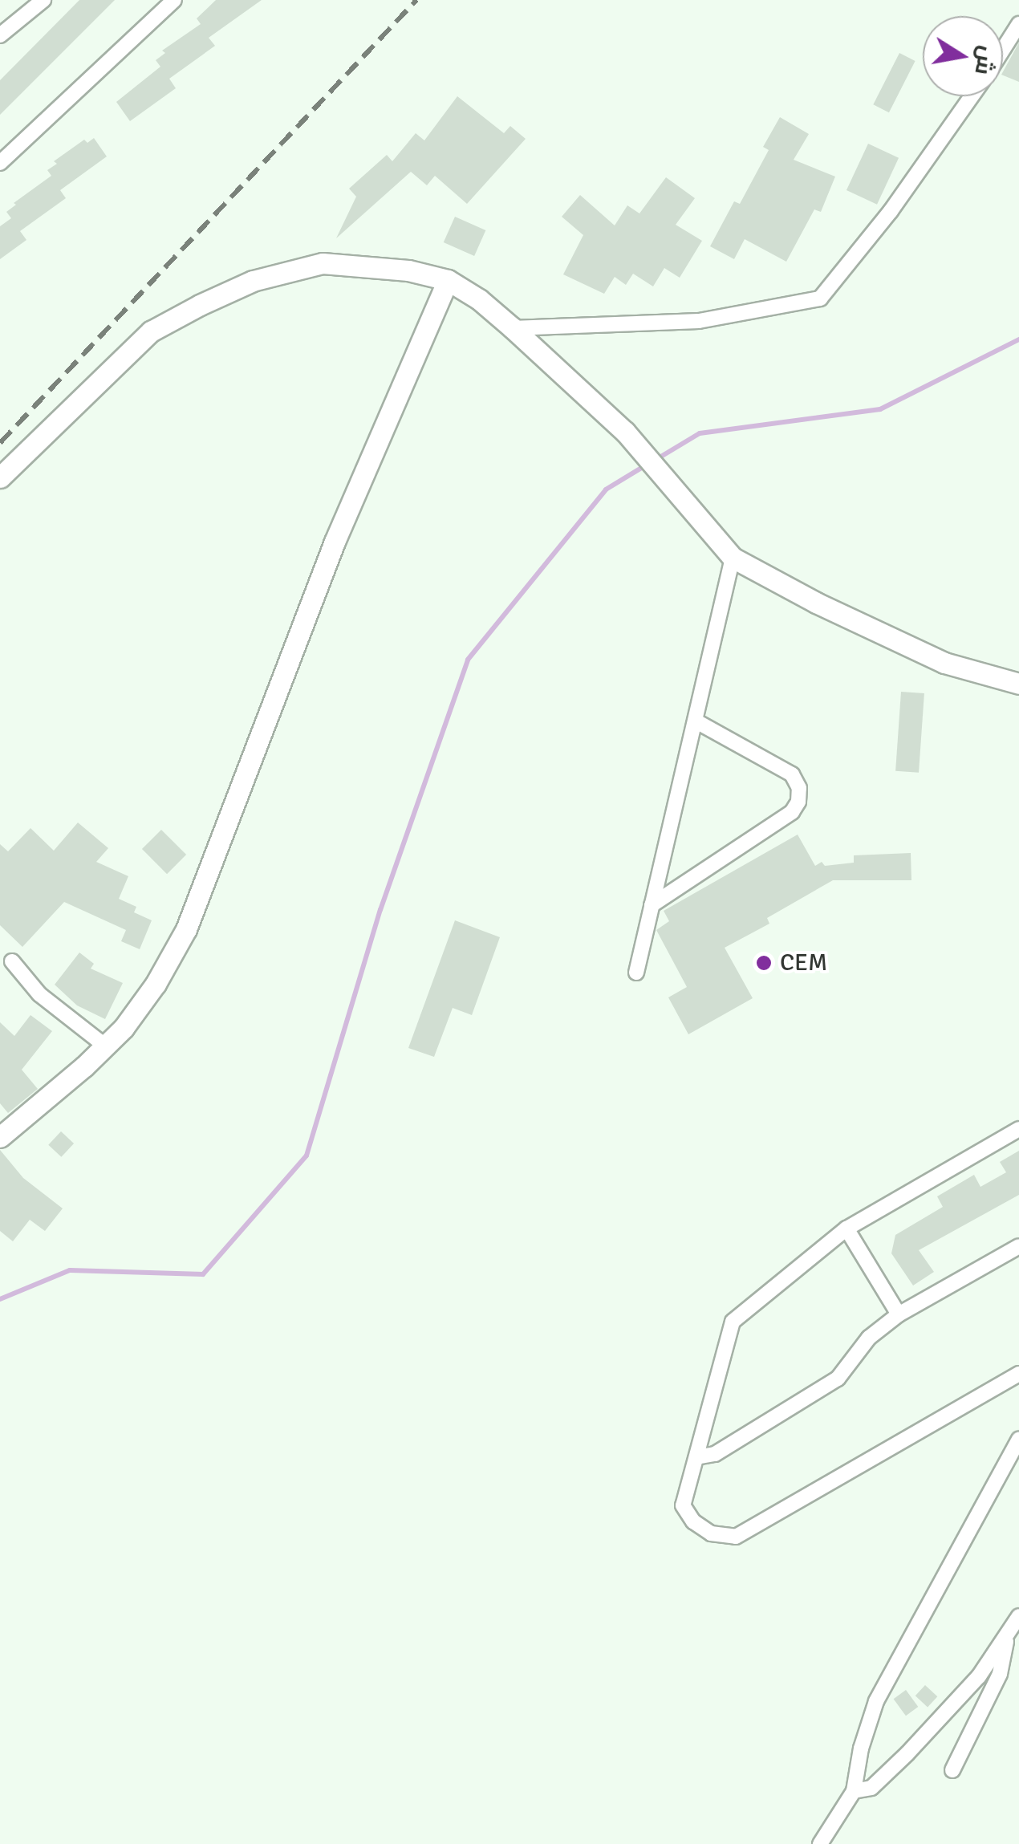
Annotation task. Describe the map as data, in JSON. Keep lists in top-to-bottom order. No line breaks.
{"places":["CEM"],"north":"right"}
